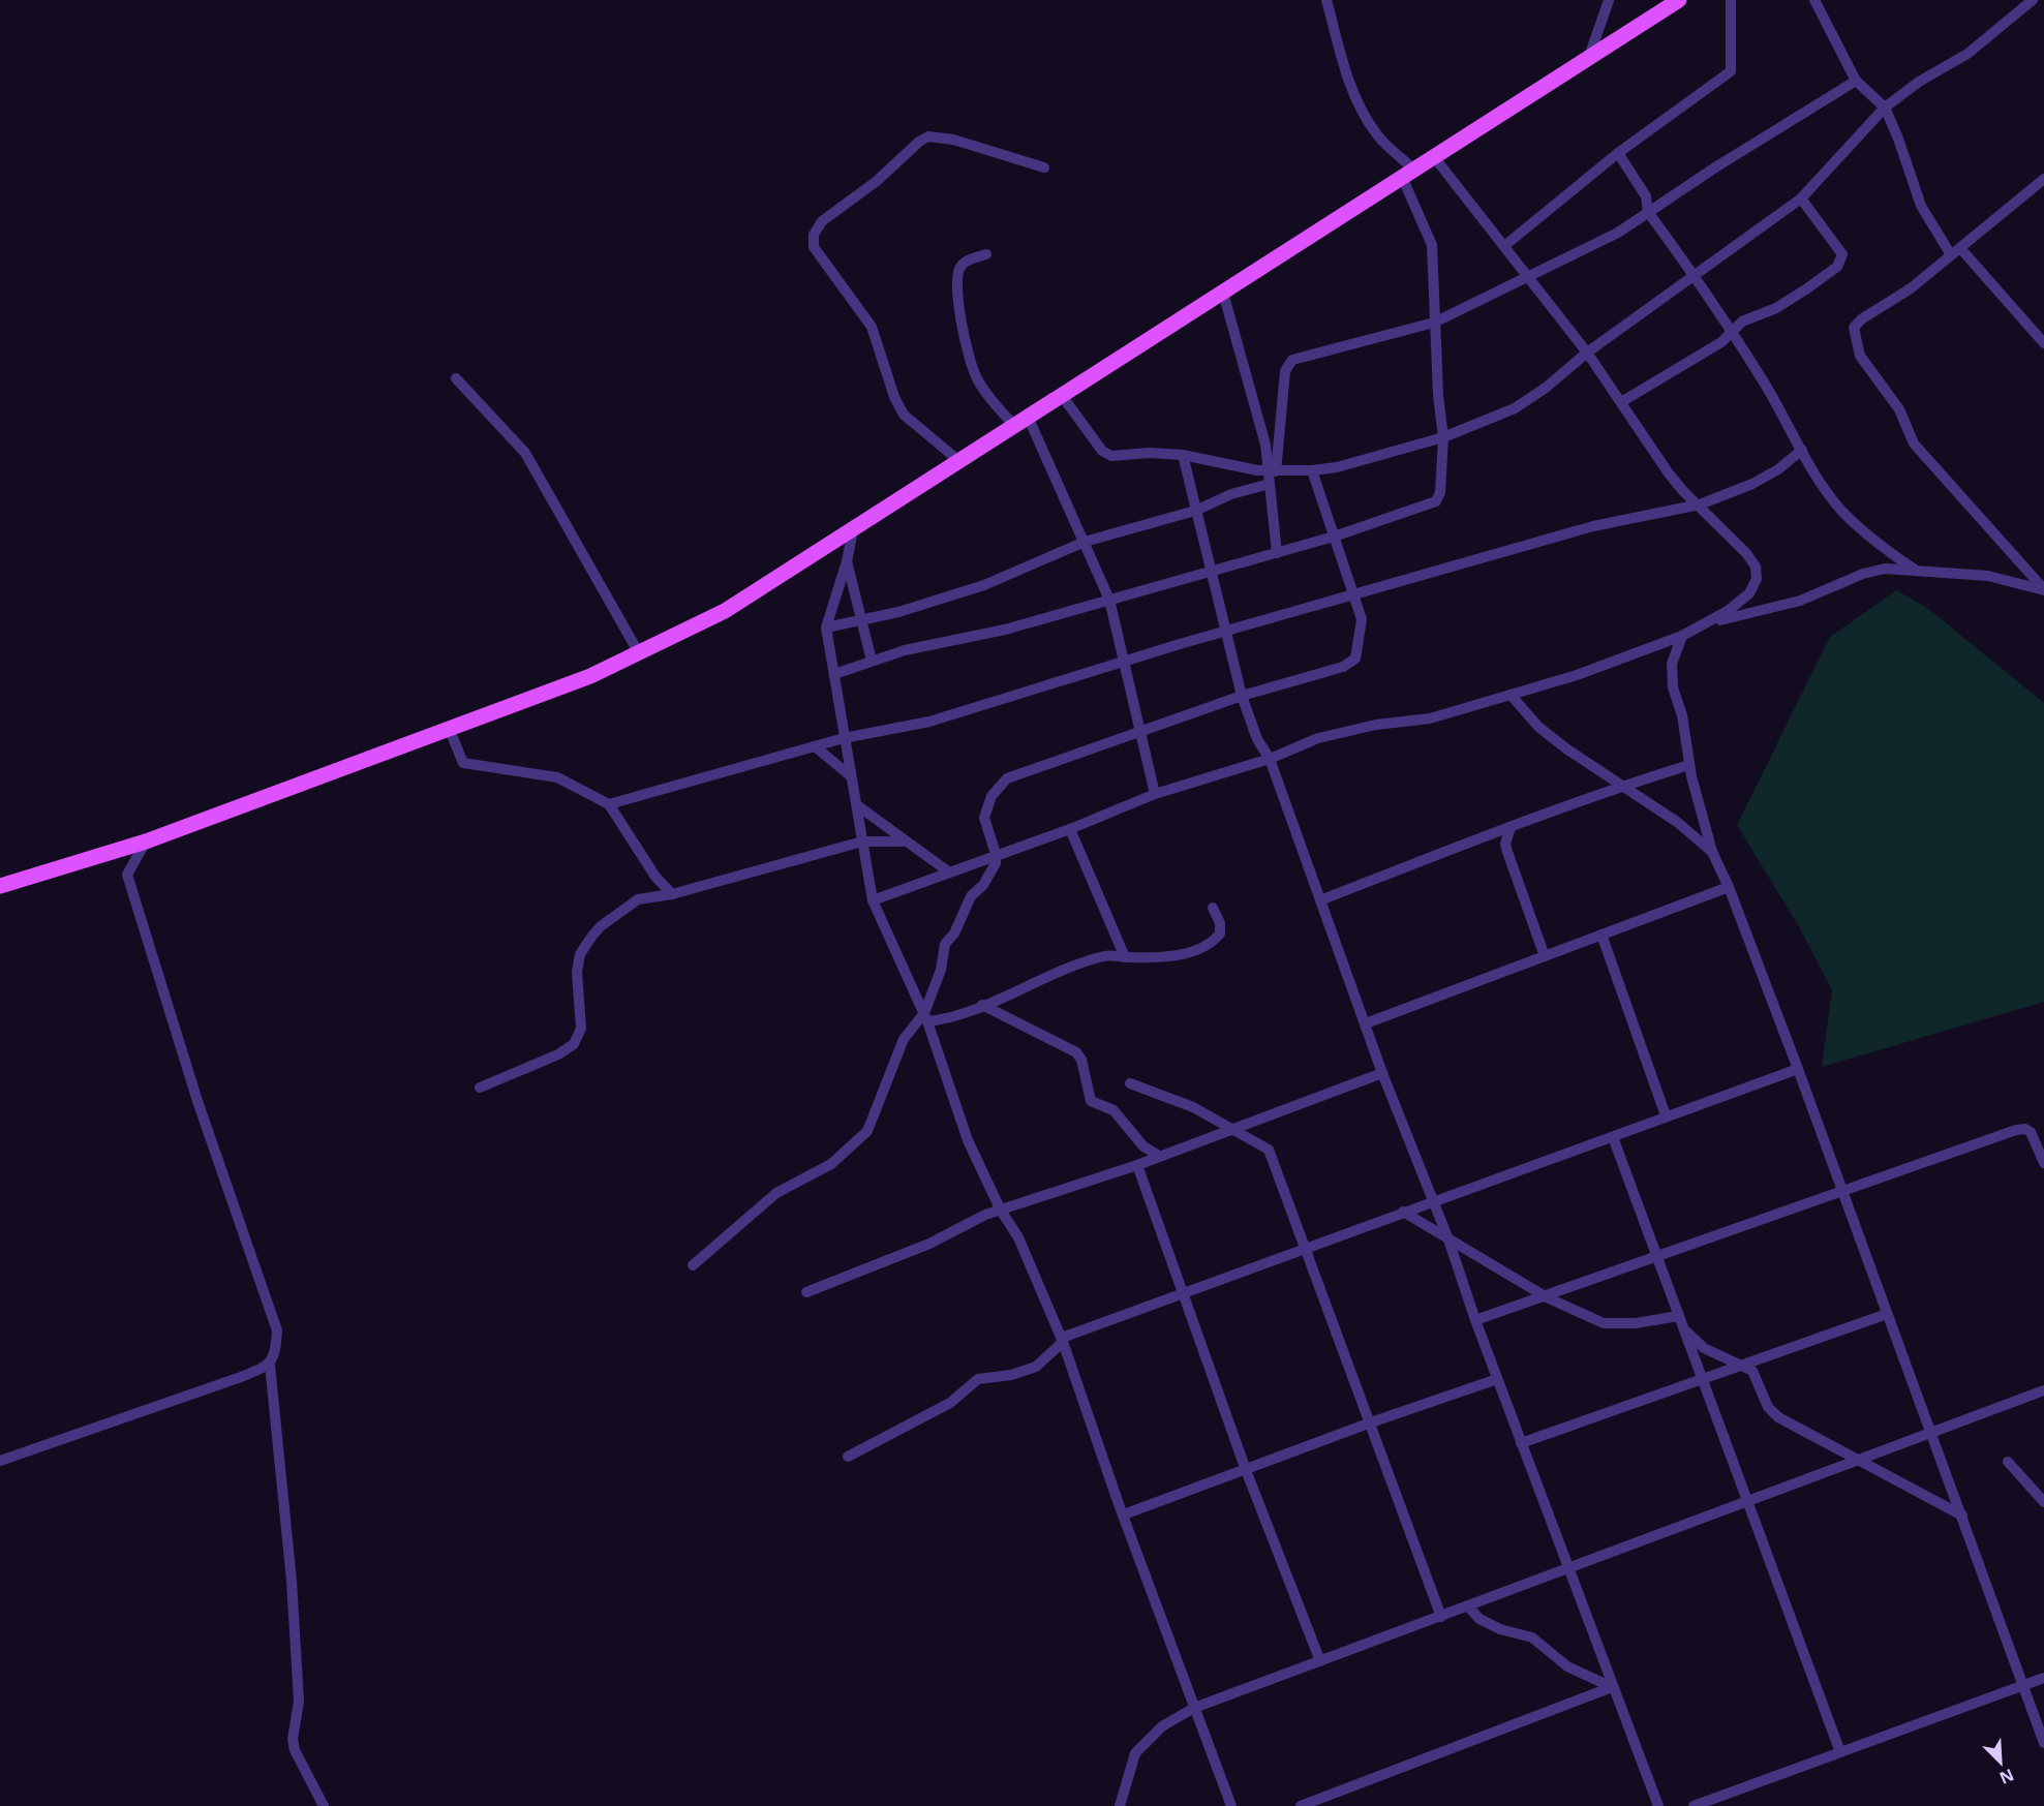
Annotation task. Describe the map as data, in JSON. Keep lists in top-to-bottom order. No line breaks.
{"north":"bottom right"}
